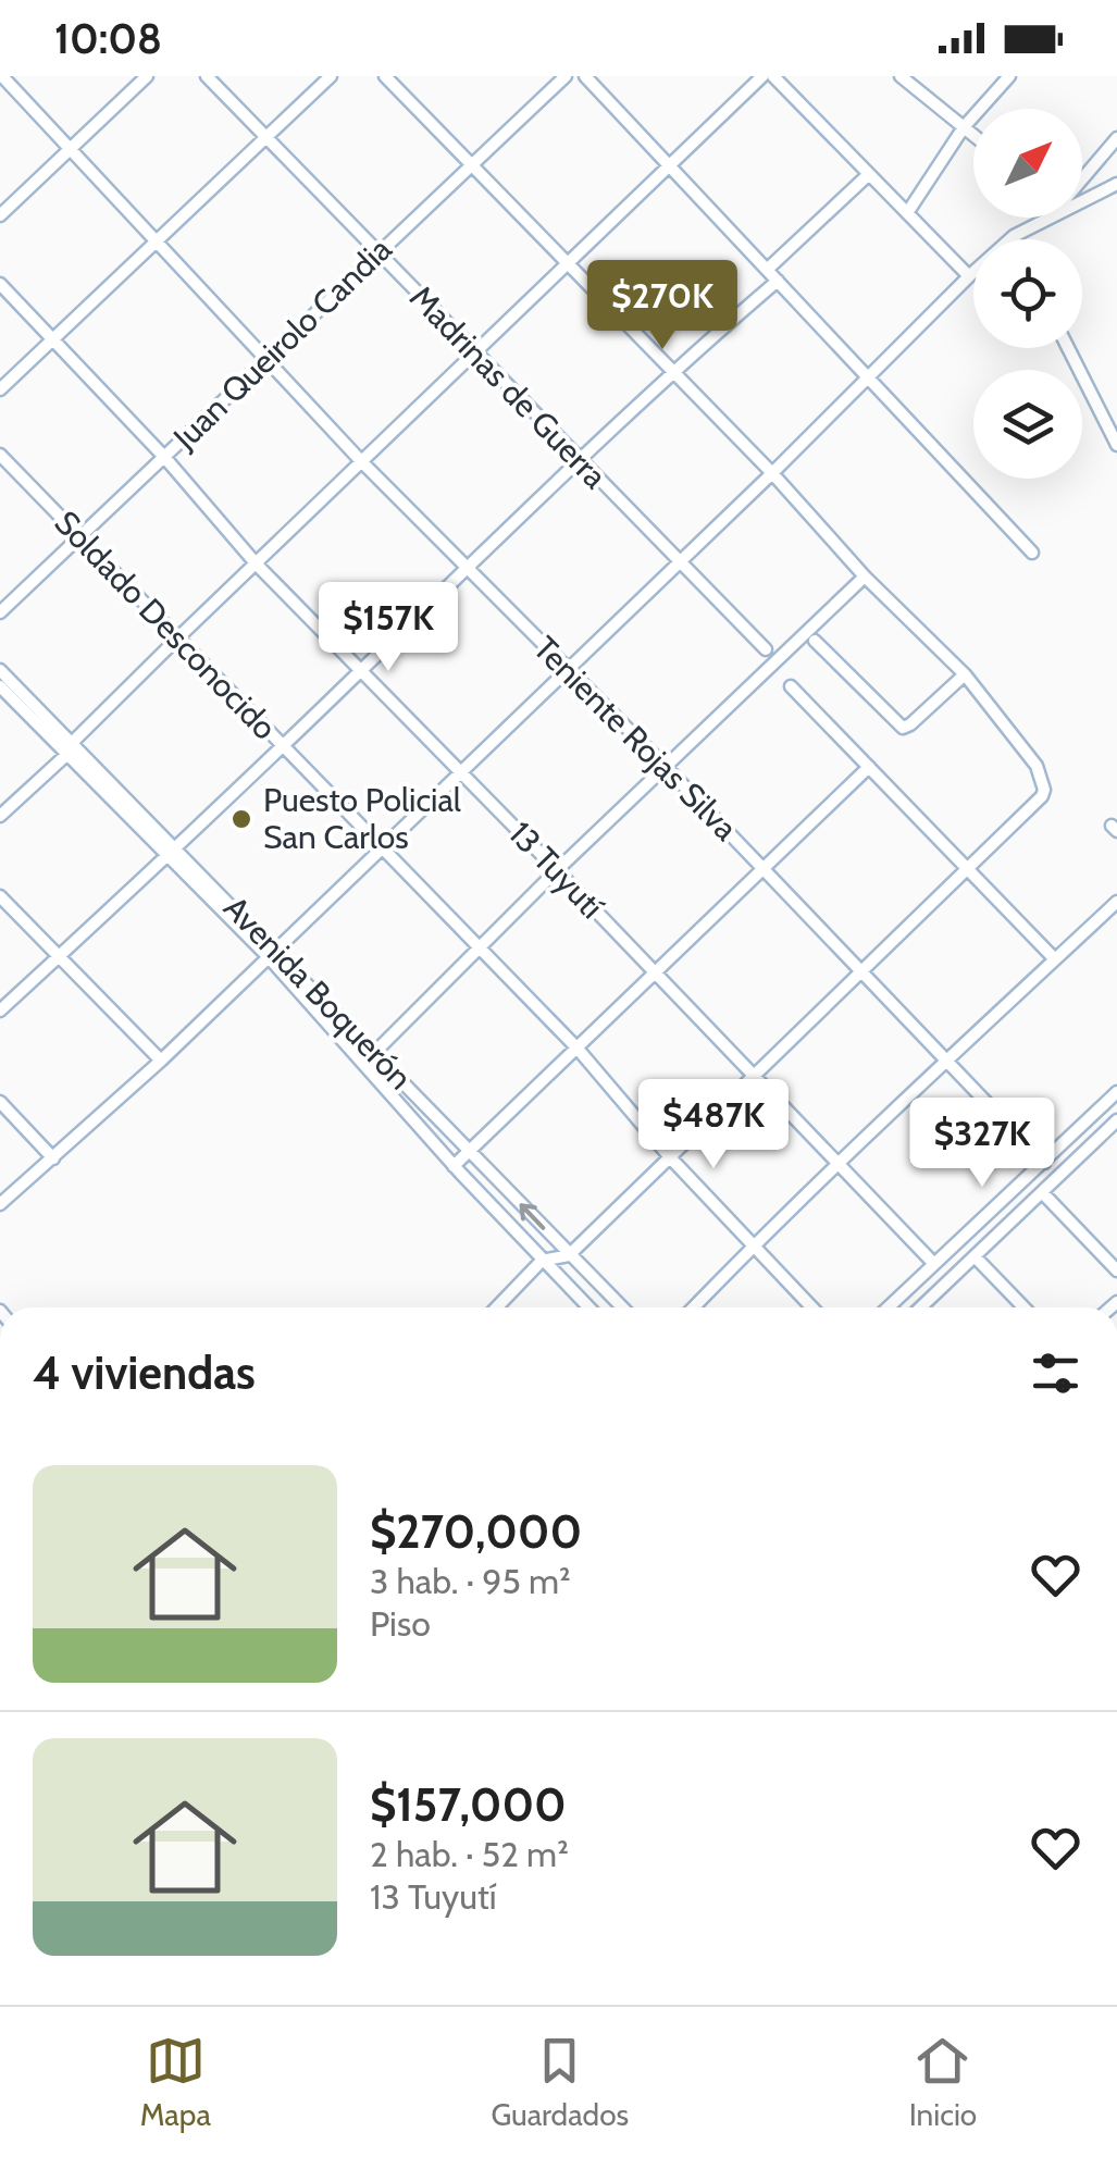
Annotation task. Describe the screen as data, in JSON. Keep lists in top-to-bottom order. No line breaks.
{"streets":{"street":["Juan Queirolo Candia","Madrinas de Guerra","Soldado Desconocido","Teniente Rojas Silva","13 Tuyutí","Avenida Boquerón"]},"crossings":[["Juan Queirolo Candia","Madrinas de Guerra"],["Juan Queirolo Candia","Soldado Desconocido"],["Juan Queirolo Candia","Teniente Rojas Silva"],["Juan Queirolo Candia","13 Tuyutí"]],"places":["Puesto Policial San Carlos"],"north":"top right","page":{"status":"10:08","price":["$270K","$157K","$487K","$327K"],"heading":"4 viviendas","list":[{"name":"$270,000","note":"3 hab. · 95 m² · Piso"},{"name":"$157,000","note":"2 hab. · 52 m² · 13 Tuyutí"}],"tabs":["Mapa","Guardados","Inicio"]}}
